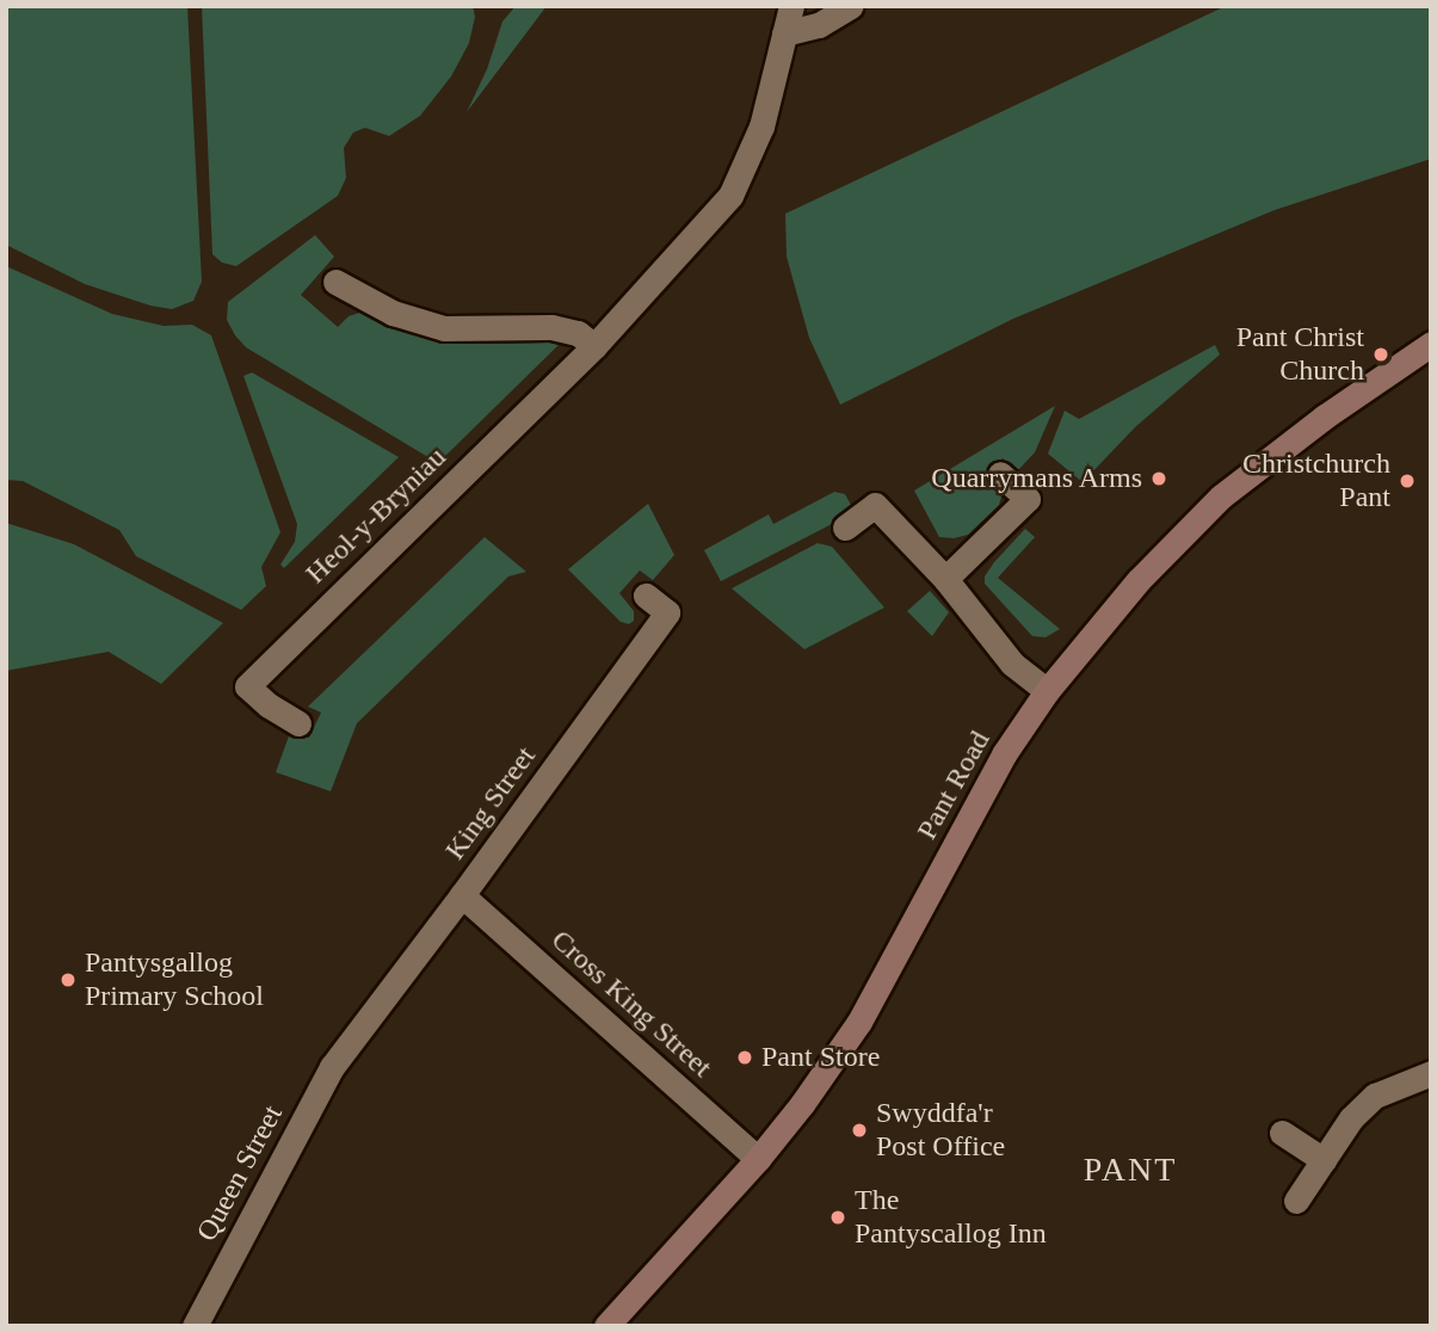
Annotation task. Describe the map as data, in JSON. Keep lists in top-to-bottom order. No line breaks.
{"streets":{"street":["Heol-y-Bryniau","Pant Road","King Street","Cross King Street","Queen Street"]},"crossings":[["Pant Road","Cross King Street"],["King Street","Cross King Street"],["King Street","Queen Street"]],"districts":["PANT"],"places":["Pant Christ Church","Quarrymans Arms","Christchurch Pant","Pantysgallog Primary School","Pant Store","Swyddfa'r Post Office","The Pantyscallog Inn"]}
